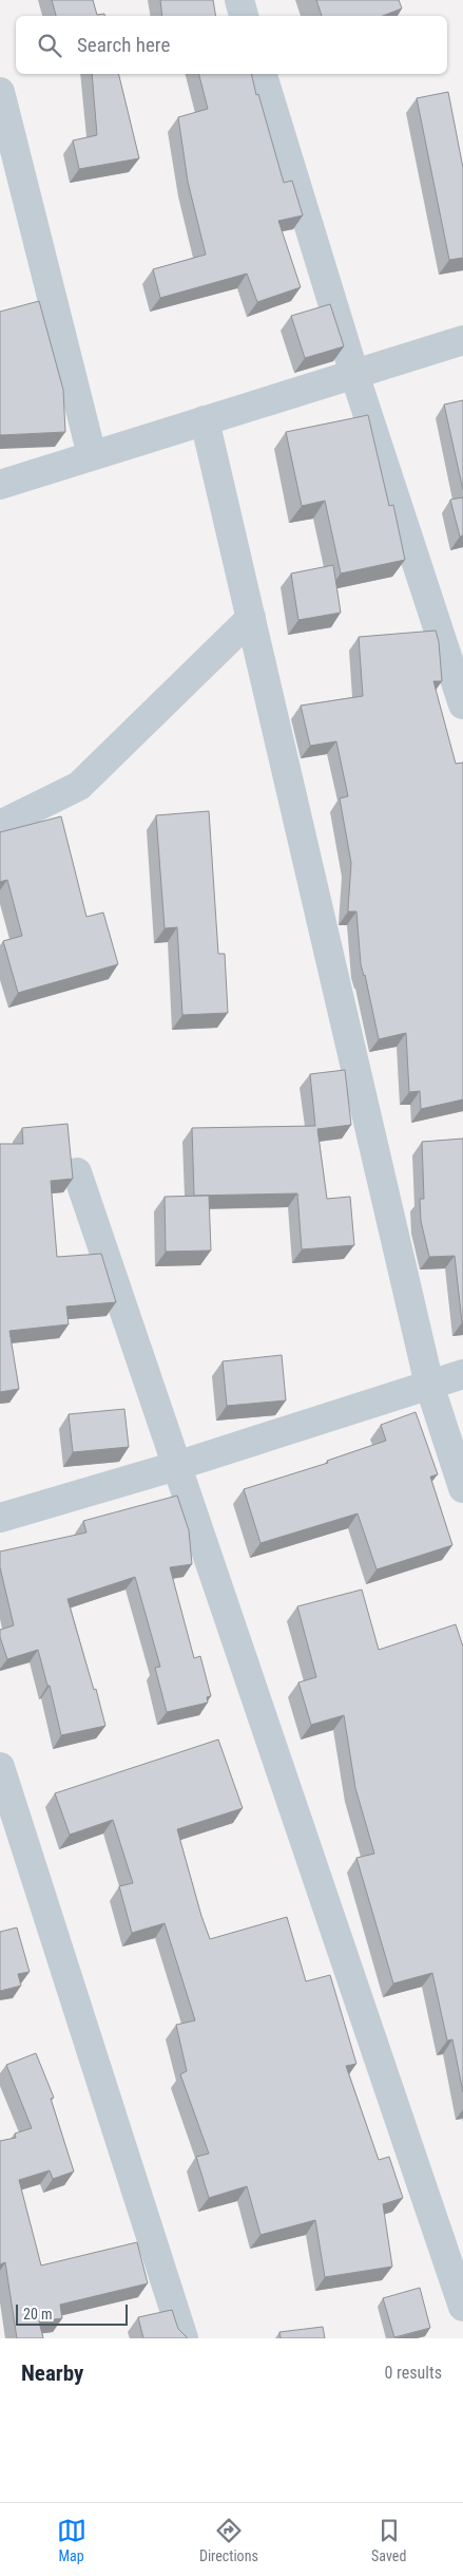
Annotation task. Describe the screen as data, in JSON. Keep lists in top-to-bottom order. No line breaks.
{"scale_bar":"20 m","page":{"search":"Search here","scale":"20 m","heading":["Nearby","0 results"],"nav":["Map","Directions","Saved"]}}
